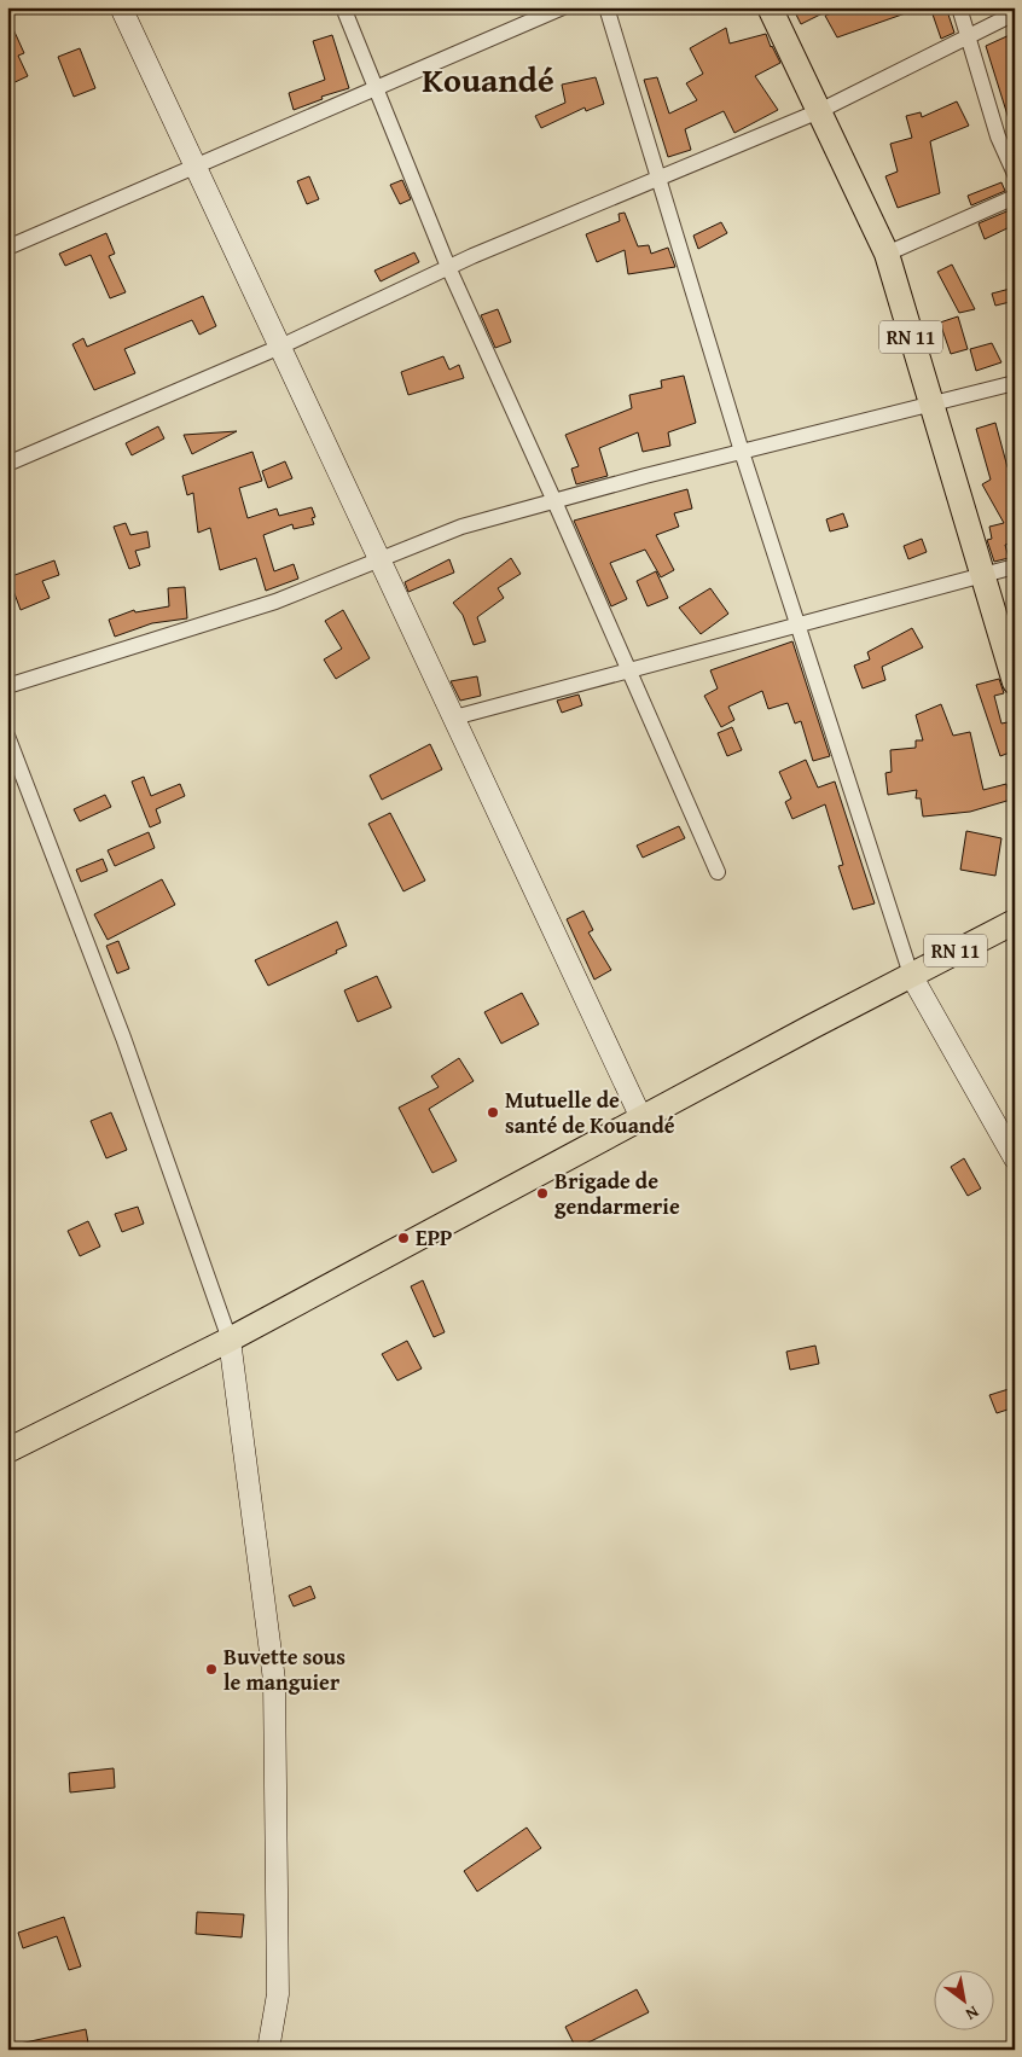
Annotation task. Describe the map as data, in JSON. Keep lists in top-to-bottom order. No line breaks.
{"streets":{"main road":["RN 11"]},"districts":["Kouandé"],"places":["Mutuelle de santé de Kouandé","Brigade de gendarmerie","EPP","Buvette sous le manguier"],"north":"bottom right"}
